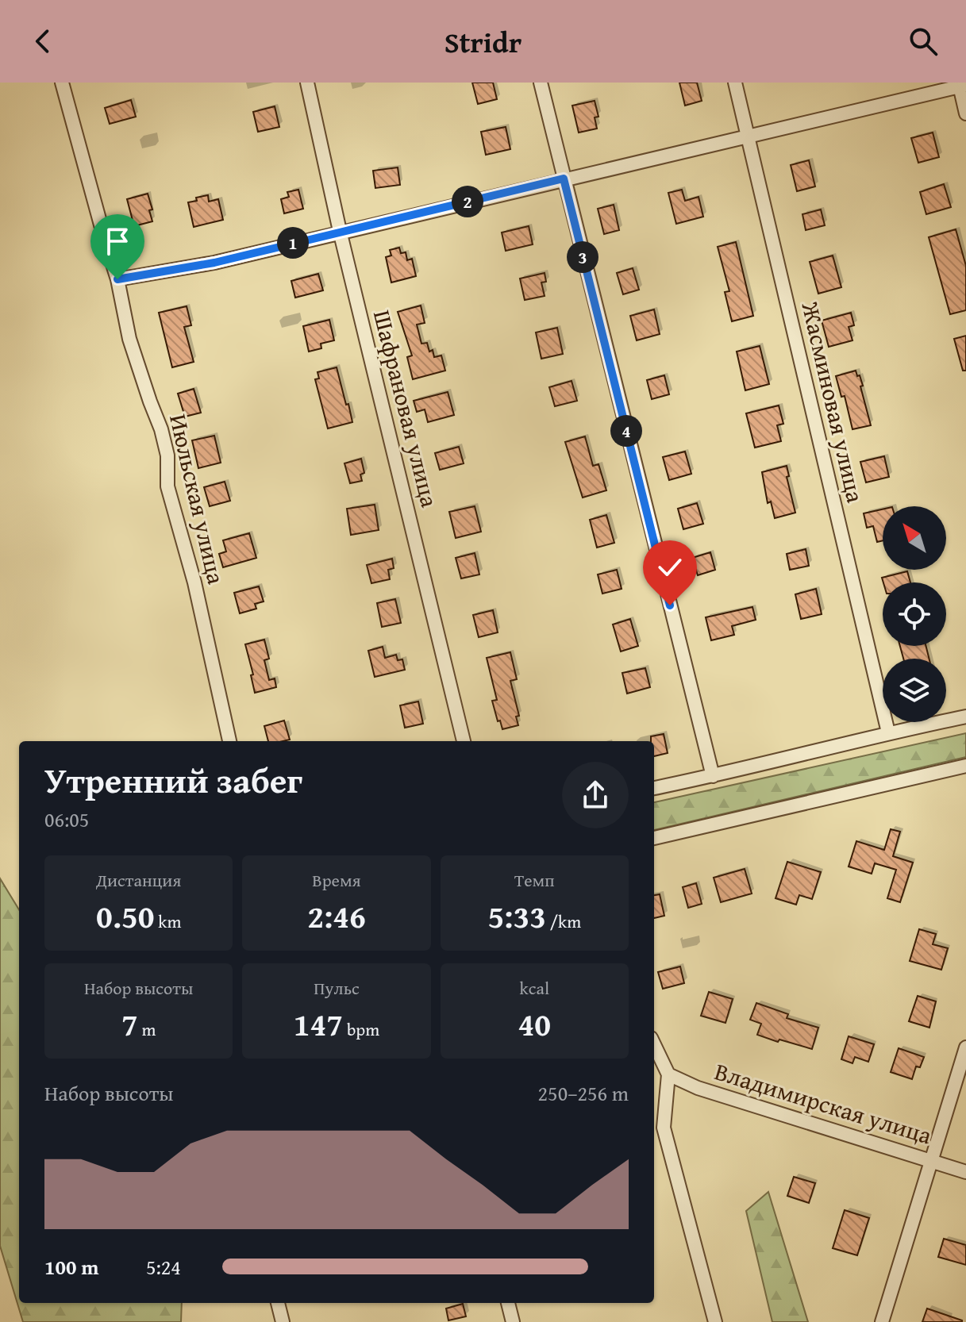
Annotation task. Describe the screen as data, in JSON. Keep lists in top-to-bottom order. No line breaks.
{"streets":{"street":["Жасминовая улица","Шафрановая улица","Июльская улица","Владимирская улица"]},"north":"top left","page":{"header":"Stridr","pins":["2","1","3","4"],"heading":["Утренний забег","06:05"],"stats":[["Дистанция","0.50 km"],["Время","2:46"],["Темп","5:33 /km"],["Набор высоты","7 m"],["Пульс","147 bpm"],["kcal","40"]],"chart":["Набор высоты","250–256 m"],"list":[{"name":"100 m","note":"5:24"}]}}
